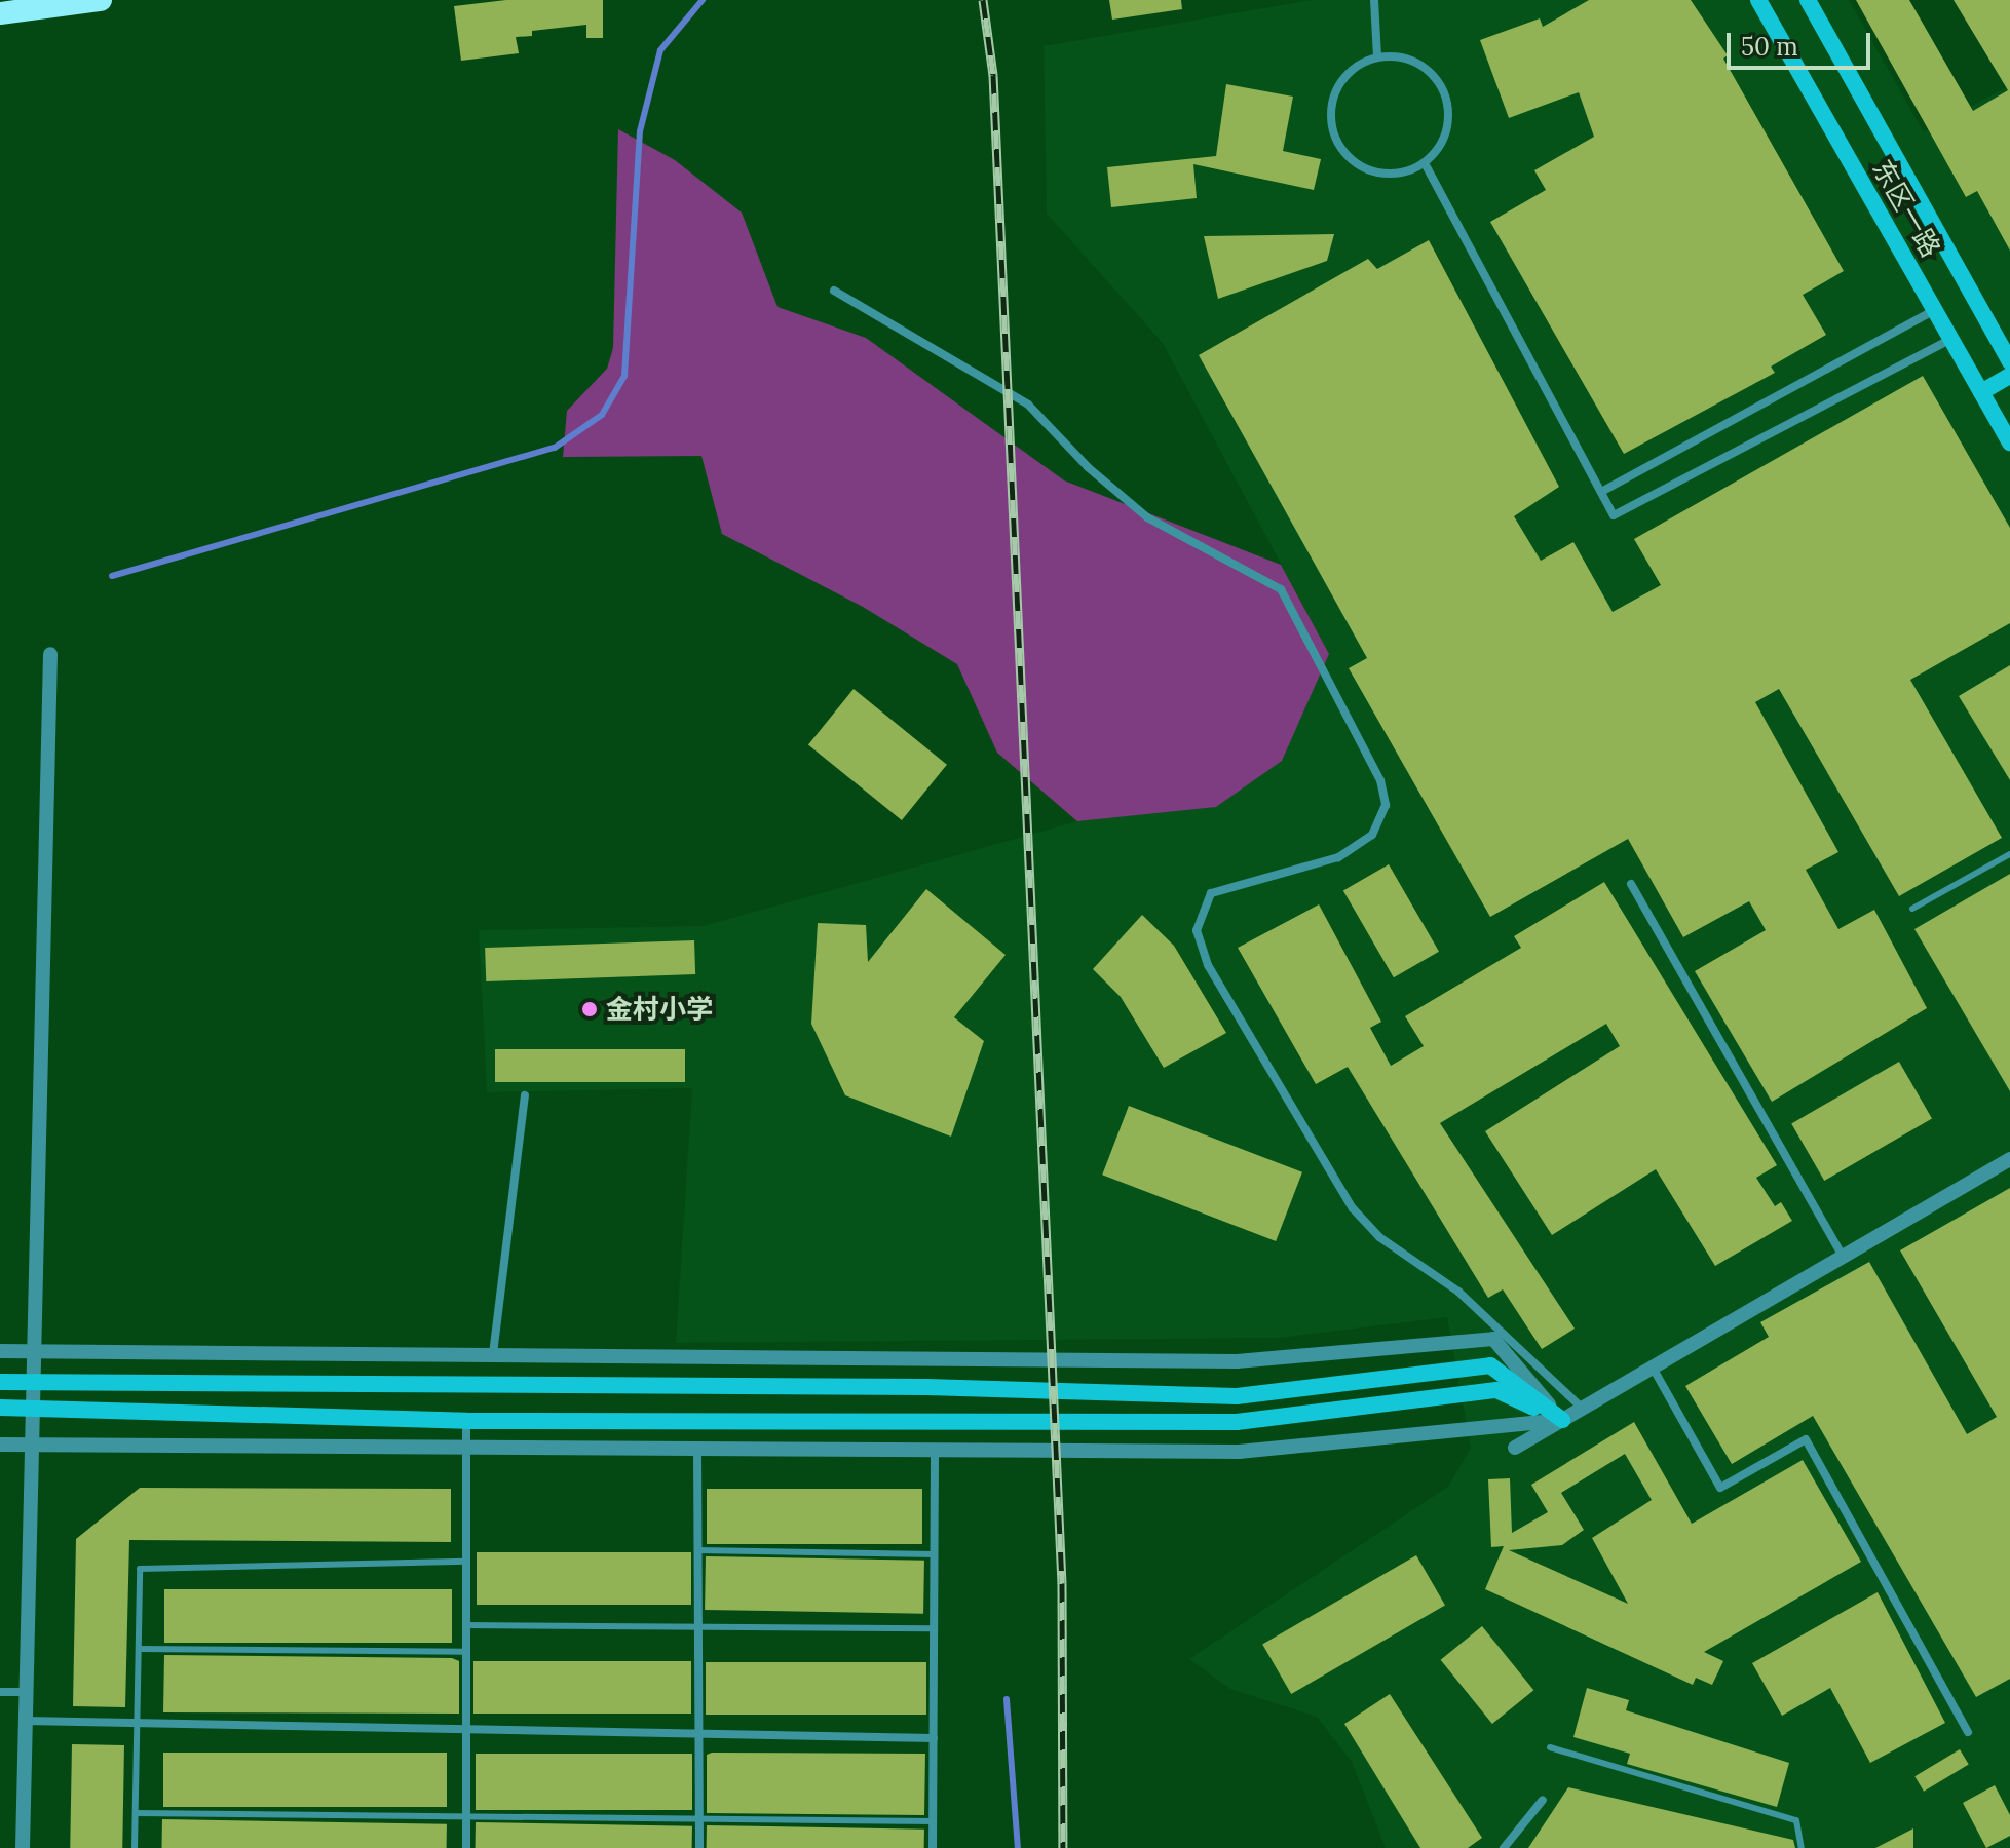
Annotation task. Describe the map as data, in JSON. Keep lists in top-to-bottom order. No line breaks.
{"streets":{"main road":["东区一路"]},"places":["金村小学"],"scale_bar":"50 m"}
